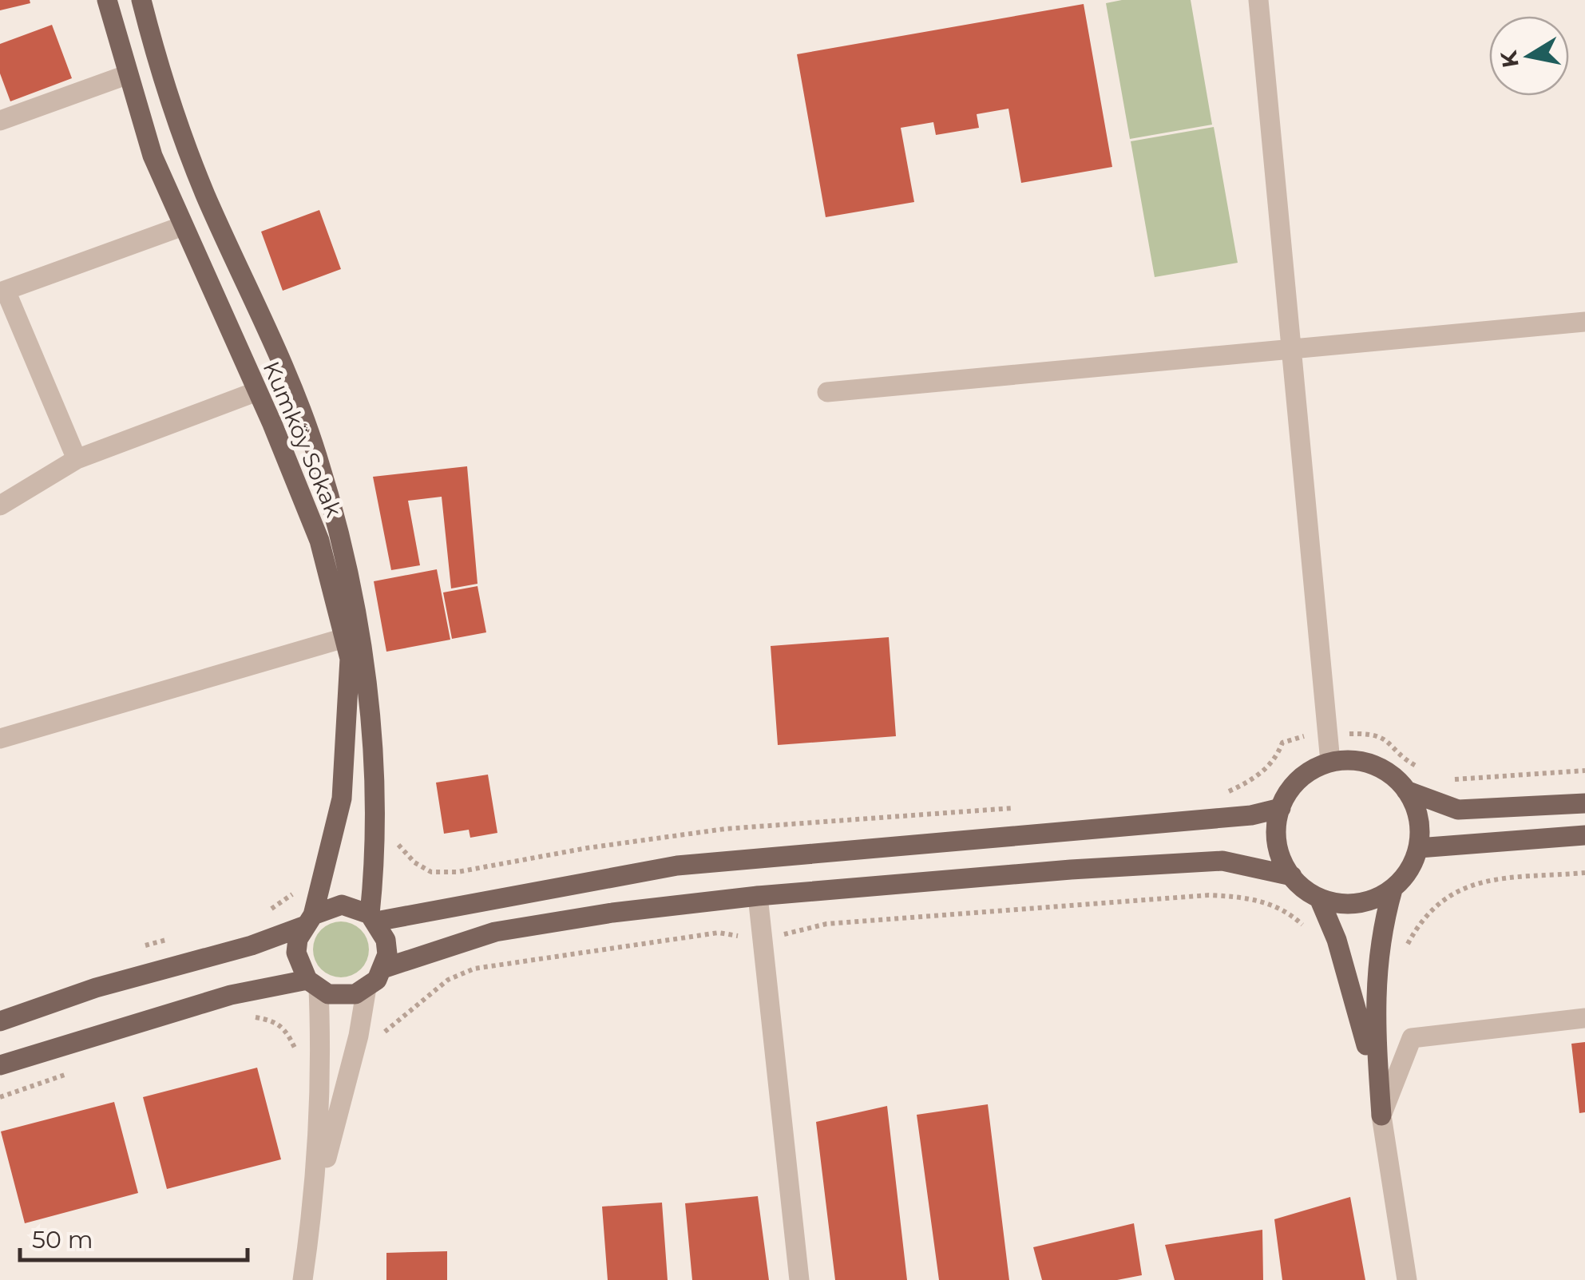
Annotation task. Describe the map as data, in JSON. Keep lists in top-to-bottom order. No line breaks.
{"streets":{"main road":["Kumköy Sokak"]},"scale_bar":"50 m","north":"left"}
